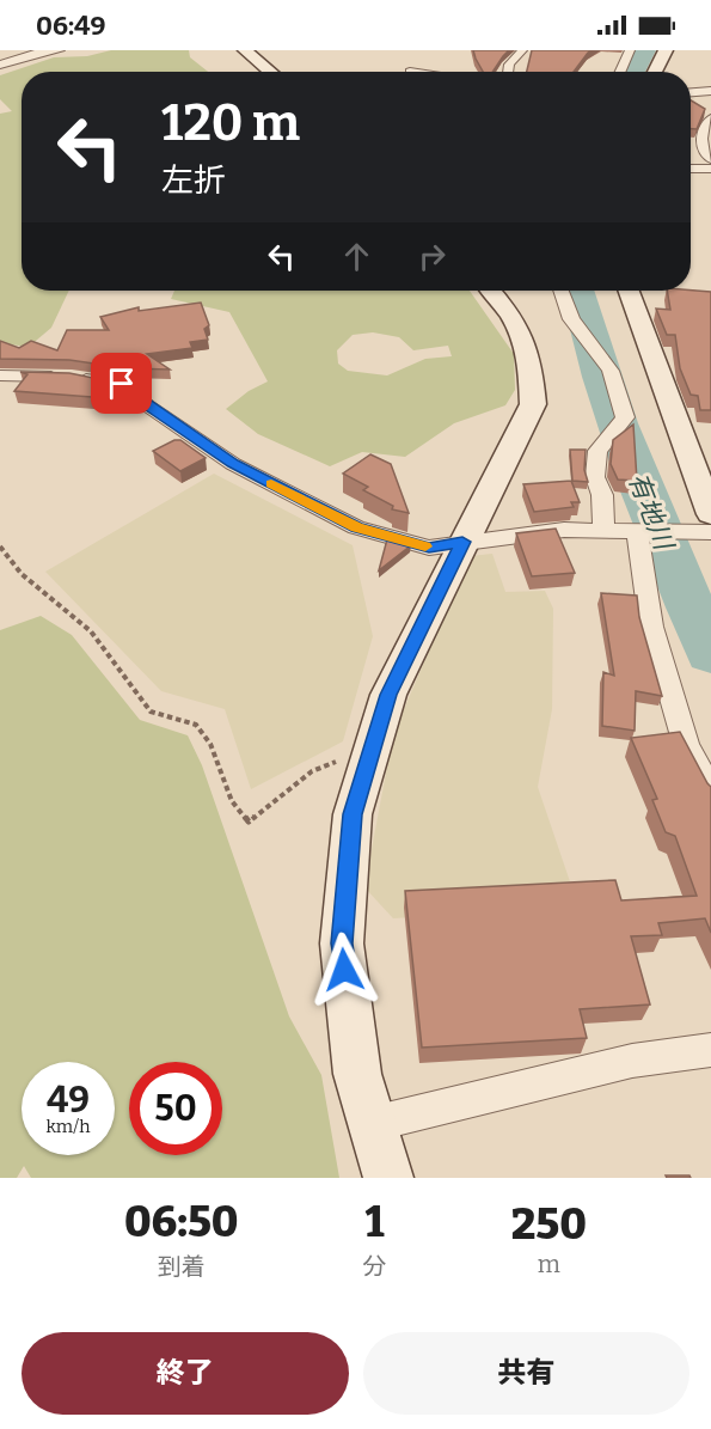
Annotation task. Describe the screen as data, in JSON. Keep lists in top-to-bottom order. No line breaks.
{"water":["有地川"],"page":{"status":"06:49","turn":["120 m","左折"],"speed":"49 km/h","limit":"50","eta":["06:50","到着","1","分","250","m"],"buttons":["終了","共有"]}}
